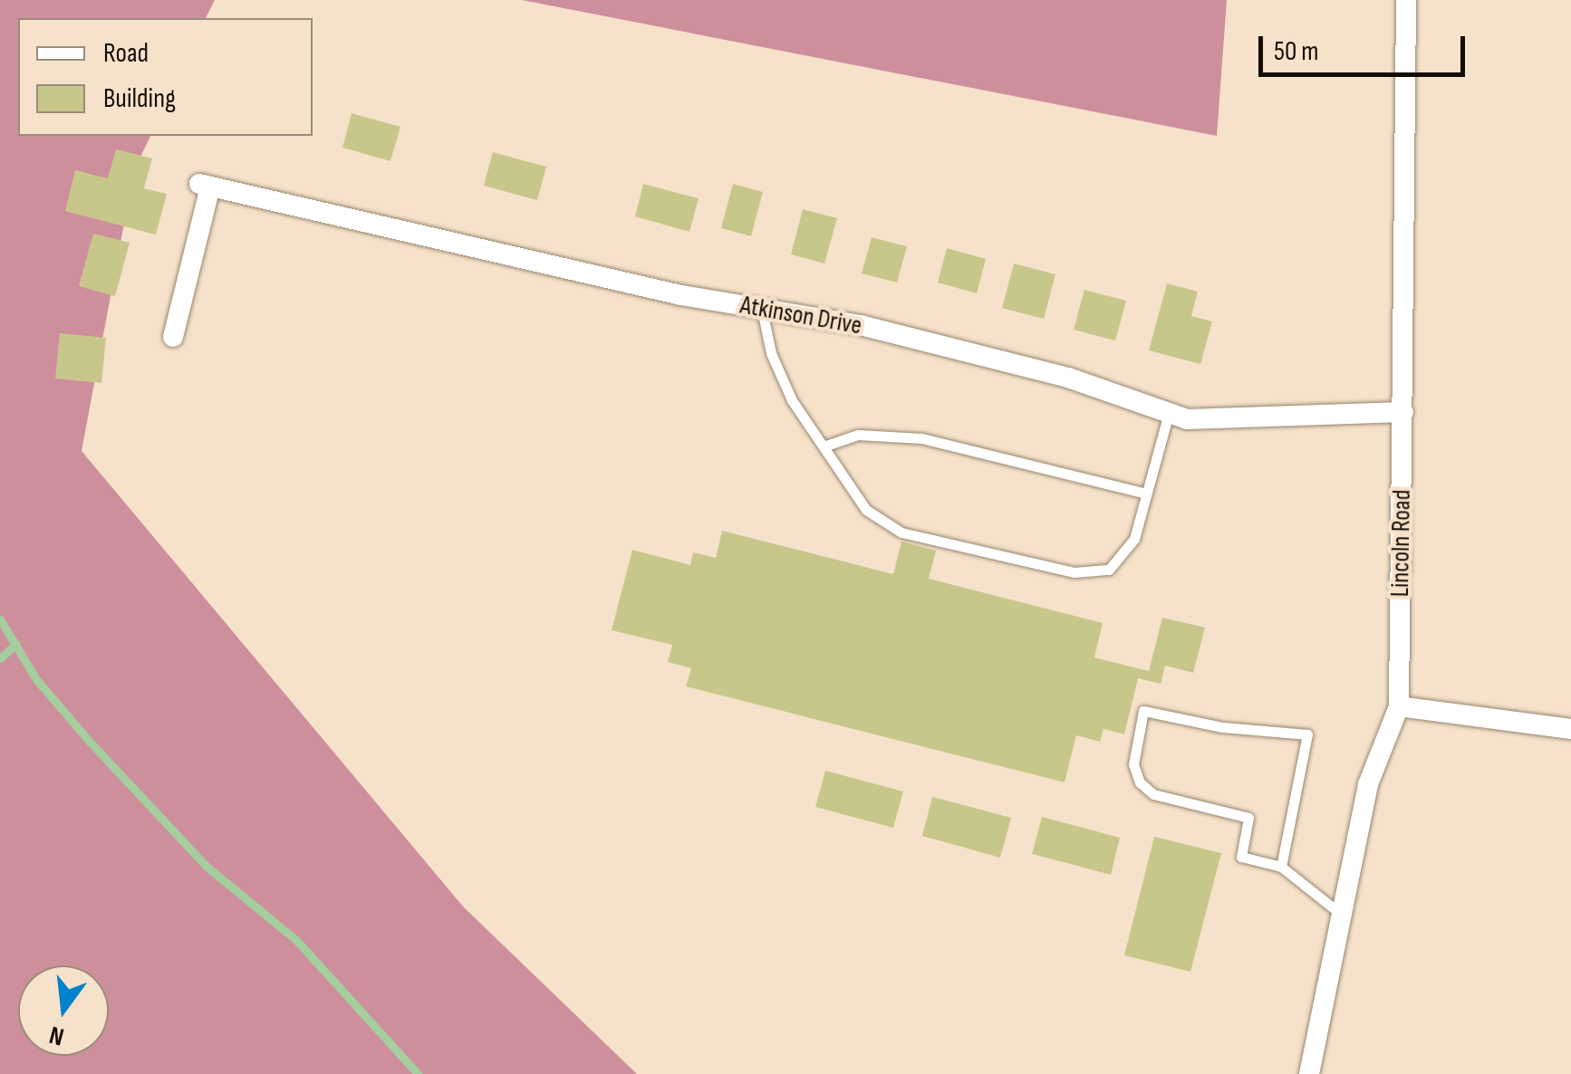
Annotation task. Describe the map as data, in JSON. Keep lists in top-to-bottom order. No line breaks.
{"streets":{"street":["Atkinson Drive","Lincoln Road"]},"crossings":[["Atkinson Drive","Lincoln Road"]],"legend":["Road","Building"],"scale_bar":"50 m","north":"bottom"}
